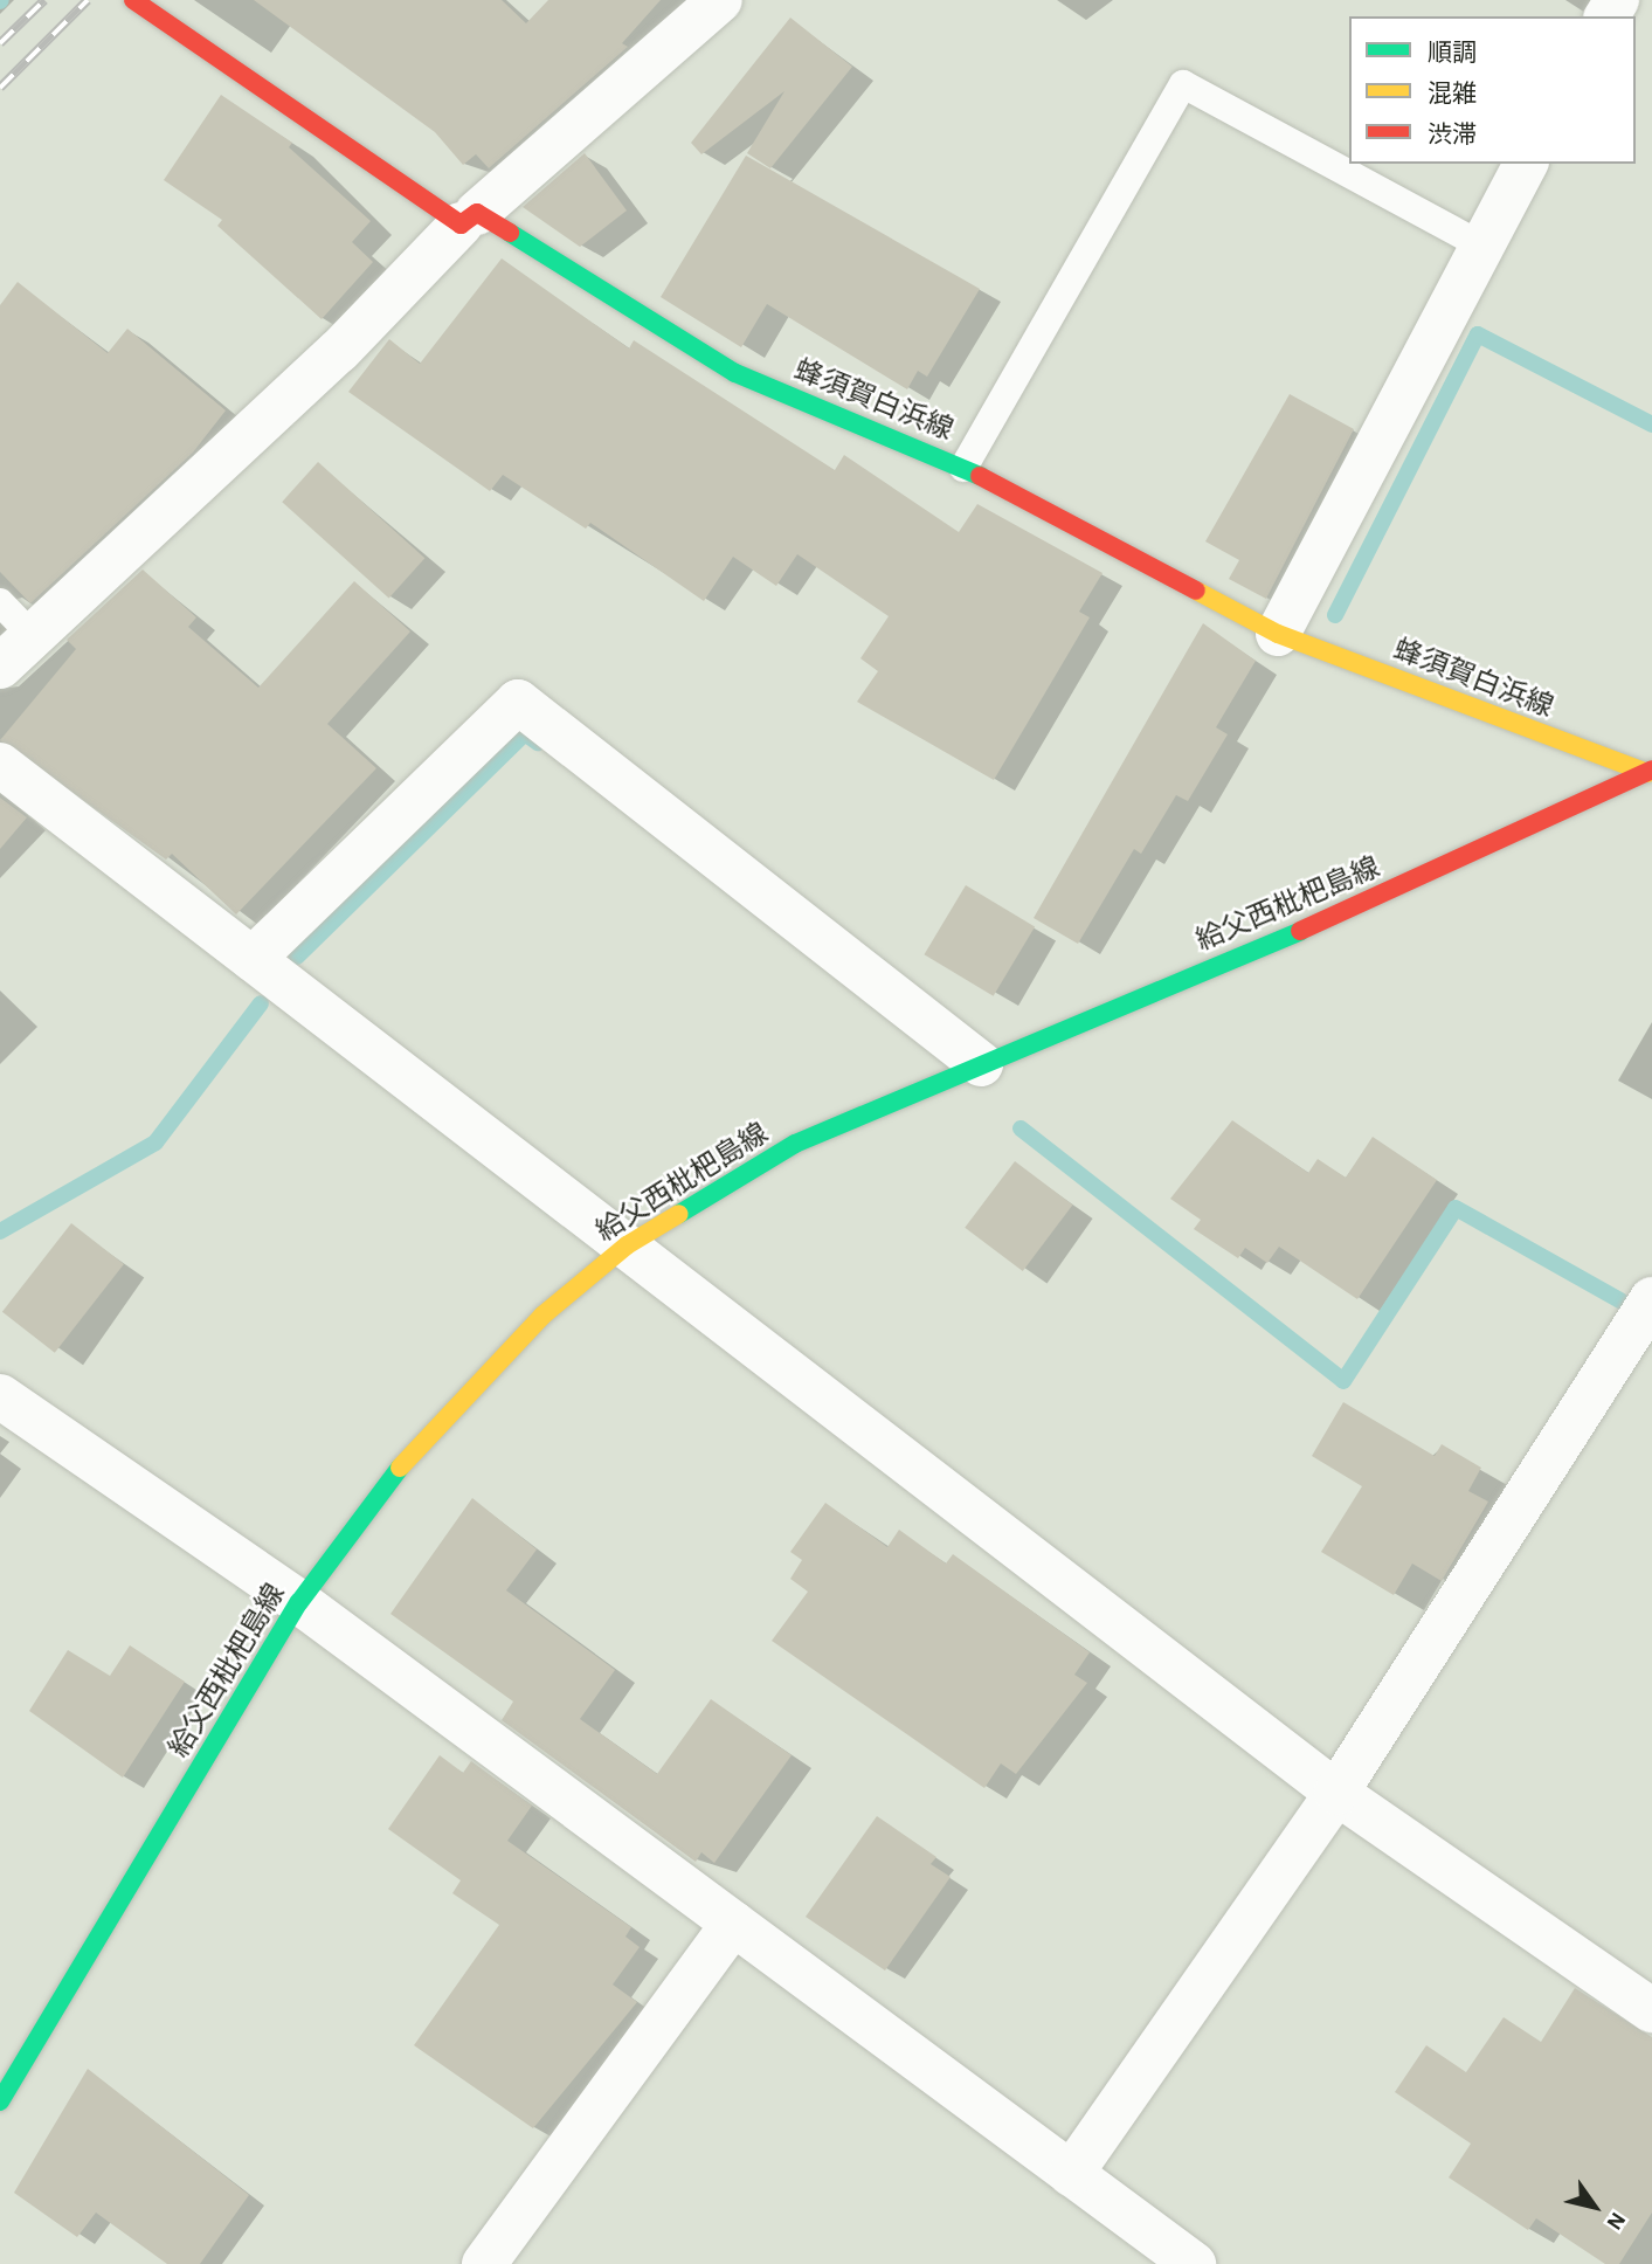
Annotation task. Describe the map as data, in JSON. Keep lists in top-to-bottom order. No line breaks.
{"streets":{"main road":["蜂須賀白浜線","給父西枇杷島線"]},"crossings":[["蜂須賀白浜線","給父西枇杷島線"]],"legend":["順調","混雑","渋滞"],"north":"bottom right"}
